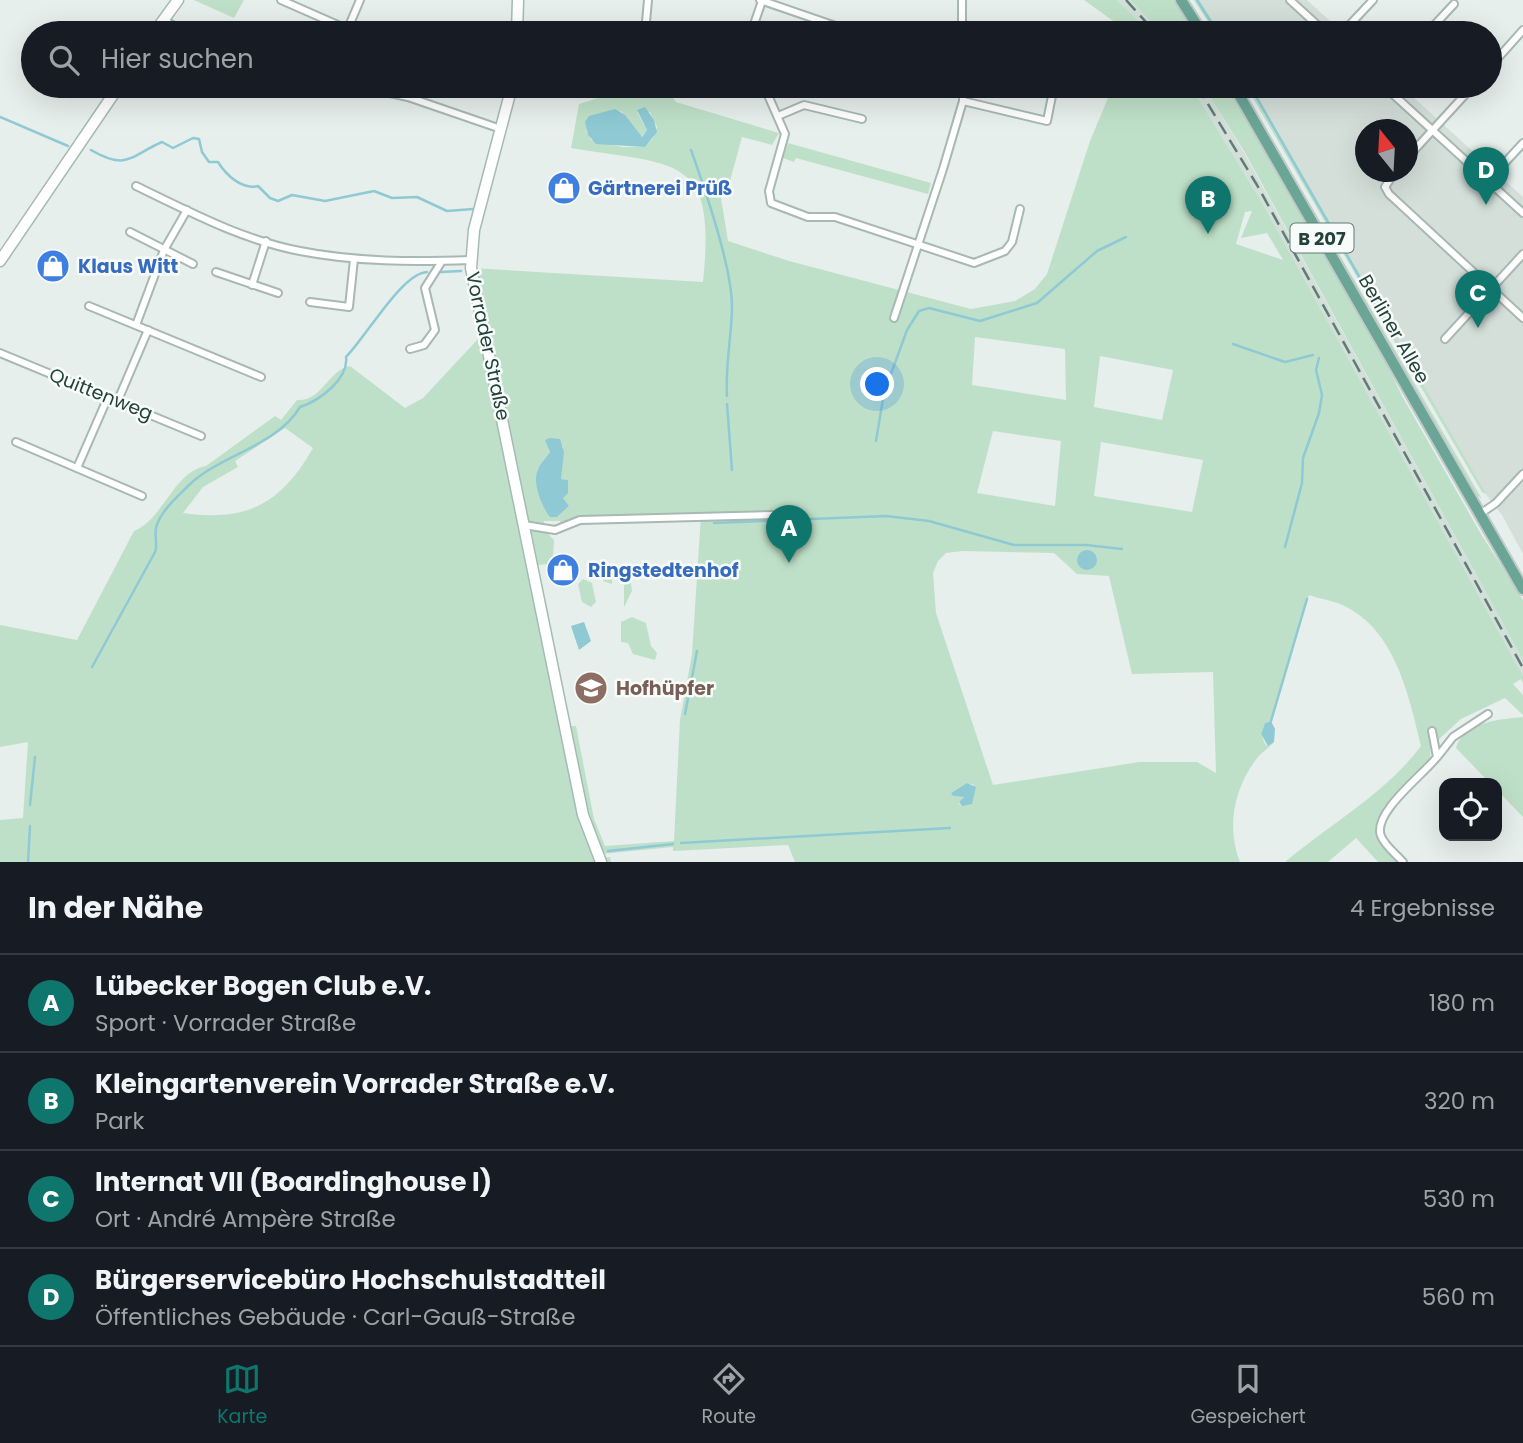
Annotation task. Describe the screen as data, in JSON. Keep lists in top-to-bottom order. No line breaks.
{"streets":{"main road":["B 207","Berliner Allee"],"street":["Vorrader Straße","Quittenweg"]},"places":{"shop":["Gärtnerei Prüß","Klaus Witt","Ringstedtenhof"],"school or university":["Hofhüpfer"]},"north":"top","page":{"search":"Hier suchen","pins":["D","B","C","A"],"heading":["In der Nähe","4 Ergebnisse"],"list":[{"mark":"A","name":"Lübecker Bogen Club e.V.","note":"Sport · Vorrader Straße","value":"180 m"},{"mark":"B","name":"Kleingartenverein Vorrader Straße e.V.","note":"Park","value":"320 m"},{"mark":"C","name":"Internat VII (Boardinghouse I)","note":"Ort · André Ampère Straße","value":"530 m"},{"mark":"D","name":"Bürgerservicebüro Hochschulstadtteil","note":"Öffentliches Gebäude · Carl-Gauß-Straße","value":"560 m"}],"nav":["Karte","Route","Gespeichert"]}}
